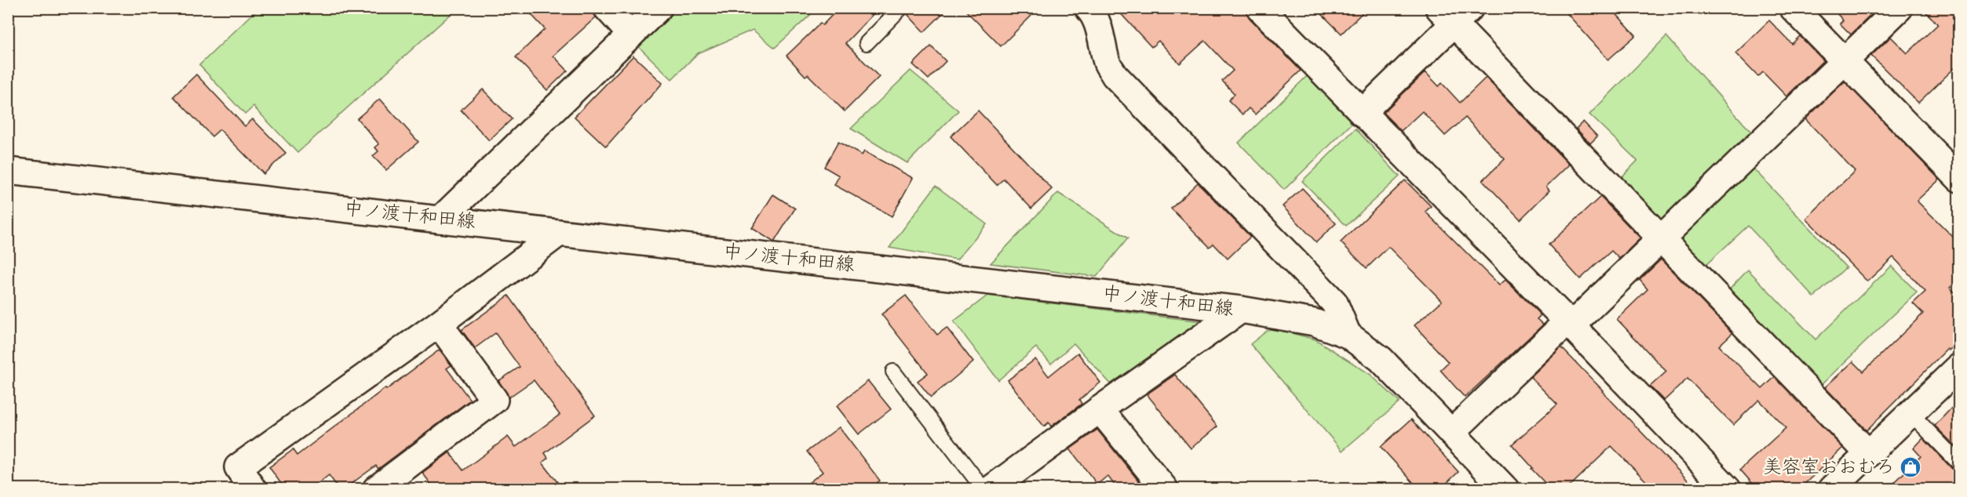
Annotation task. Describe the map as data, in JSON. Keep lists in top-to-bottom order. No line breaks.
{"streets":{"street":["中ノ渡十和田線"]},"places":{"shop":["美容室おおむろ"]}}
